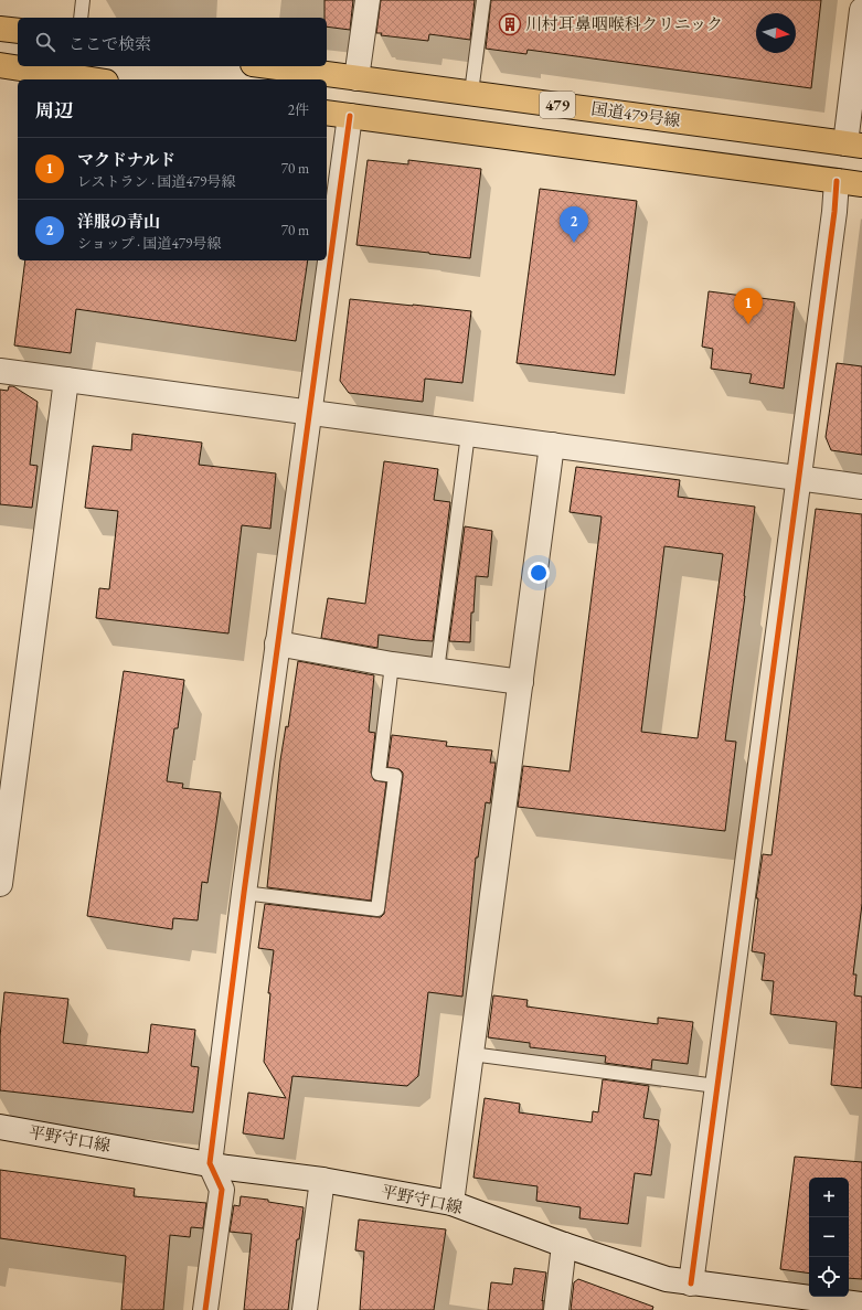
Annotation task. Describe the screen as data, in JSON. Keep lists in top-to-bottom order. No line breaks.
{"streets":{"highway":["479","国道479号線"],"street":["平野守口線"]},"places":{"building":["川村耳鼻咽喉科クリニック"]},"north":"right","page":{"search":"ここで検索","heading":["周辺","2件"],"list":[{"mark":"1","name":"マクドナルド","note":"レストラン · 国道479号線","value":"70 m"},{"mark":"2","name":"洋服の青山","note":"ショップ · 国道479号線","value":"70 m"}],"pins":["2","1"],"map_buttons":["+","−"]}}
